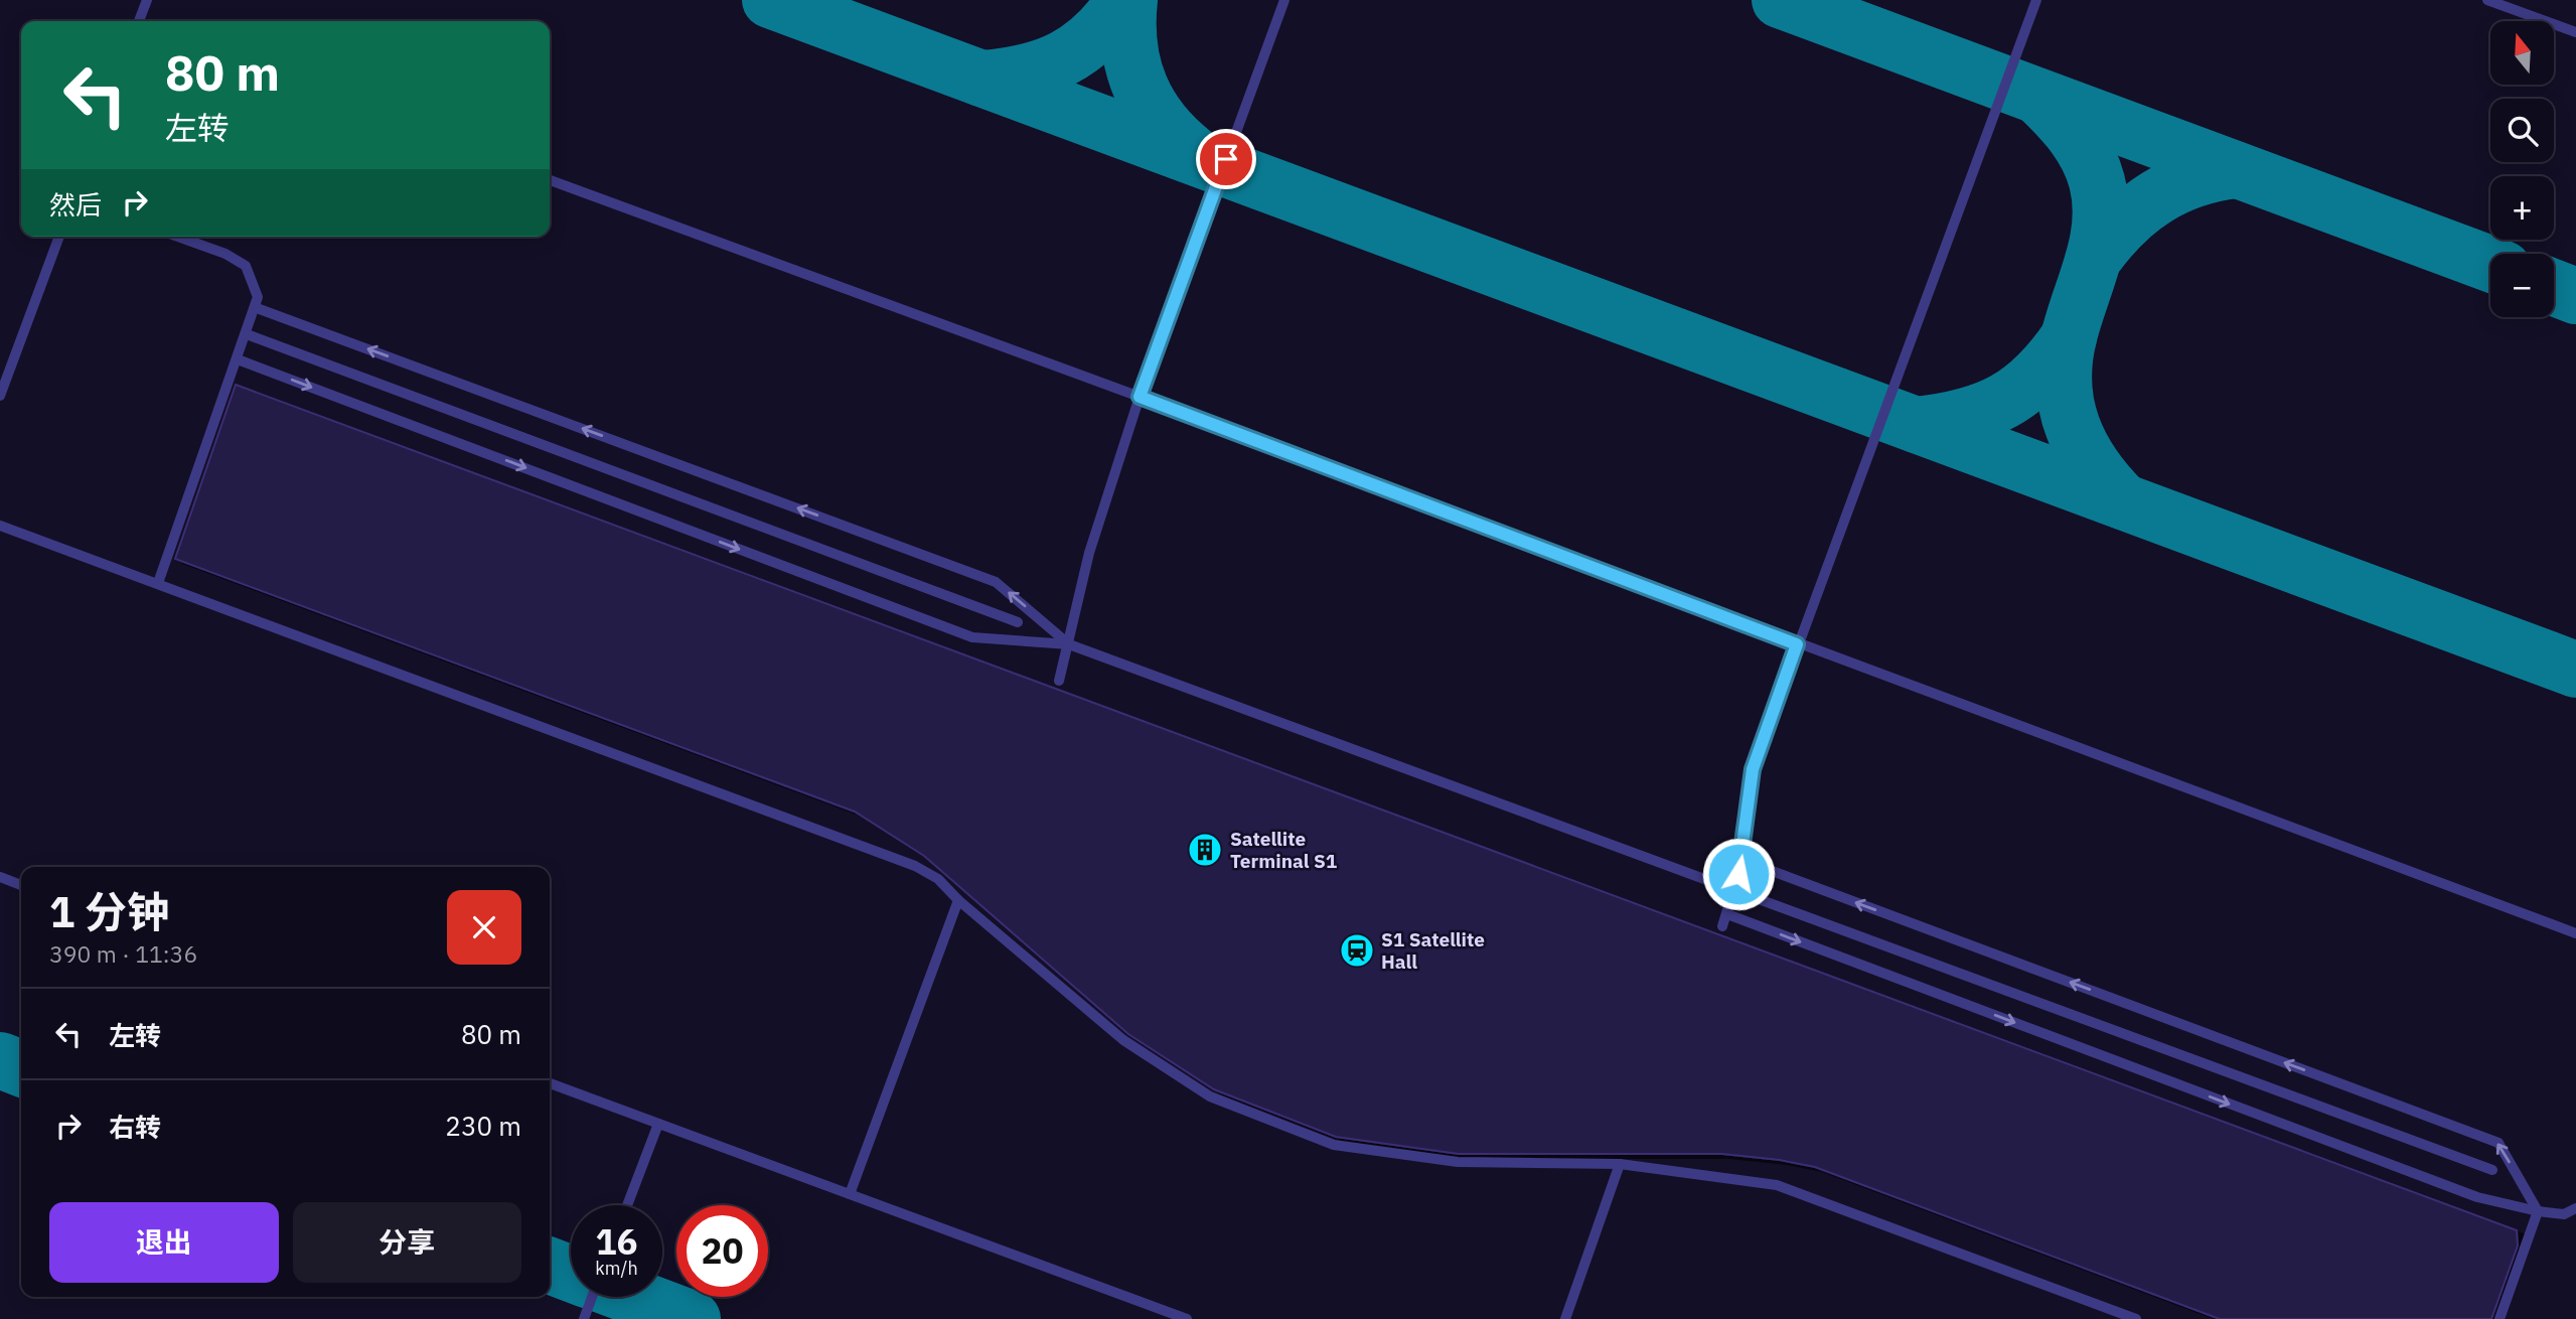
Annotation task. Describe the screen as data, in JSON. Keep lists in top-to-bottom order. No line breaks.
{"places":{"building":["Satellite Terminal S1"],"station":["S1 Satellite Hall"]},"north":"top","page":{"map_buttons":["+","−"],"turn":["80 m","左转"],"then":"然后","heading":["1 分钟","390 m · 11:36"],"list":[{"name":"左转","value":"80 m"},{"name":"右转","value":"230 m"}],"buttons":["退出","分享"],"speed":"16 km/h","limit":"20"}}
